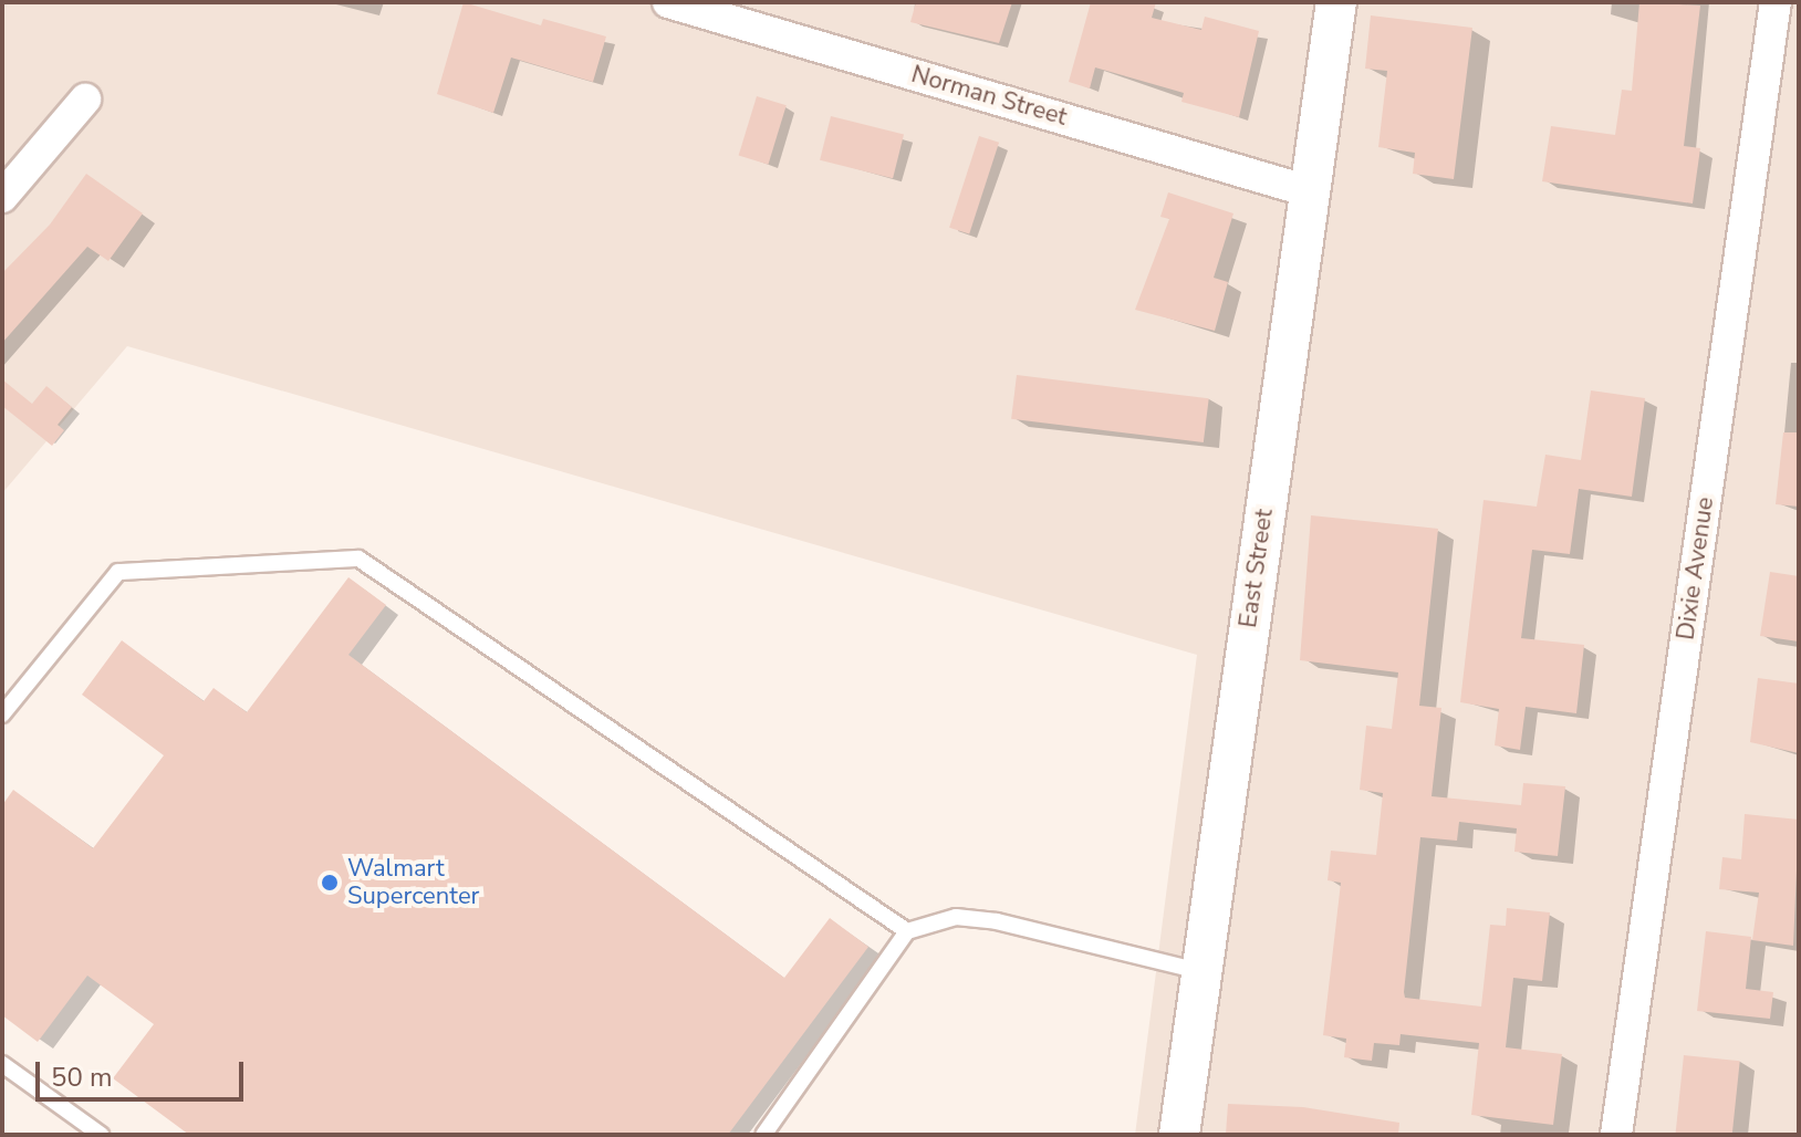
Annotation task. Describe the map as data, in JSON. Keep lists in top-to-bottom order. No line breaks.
{"streets":{"street":["Norman Street","East Street","Dixie Avenue"]},"crossings":[["Norman Street","East Street"]],"places":["Walmart Supercenter"],"scale_bar":"50 m"}
